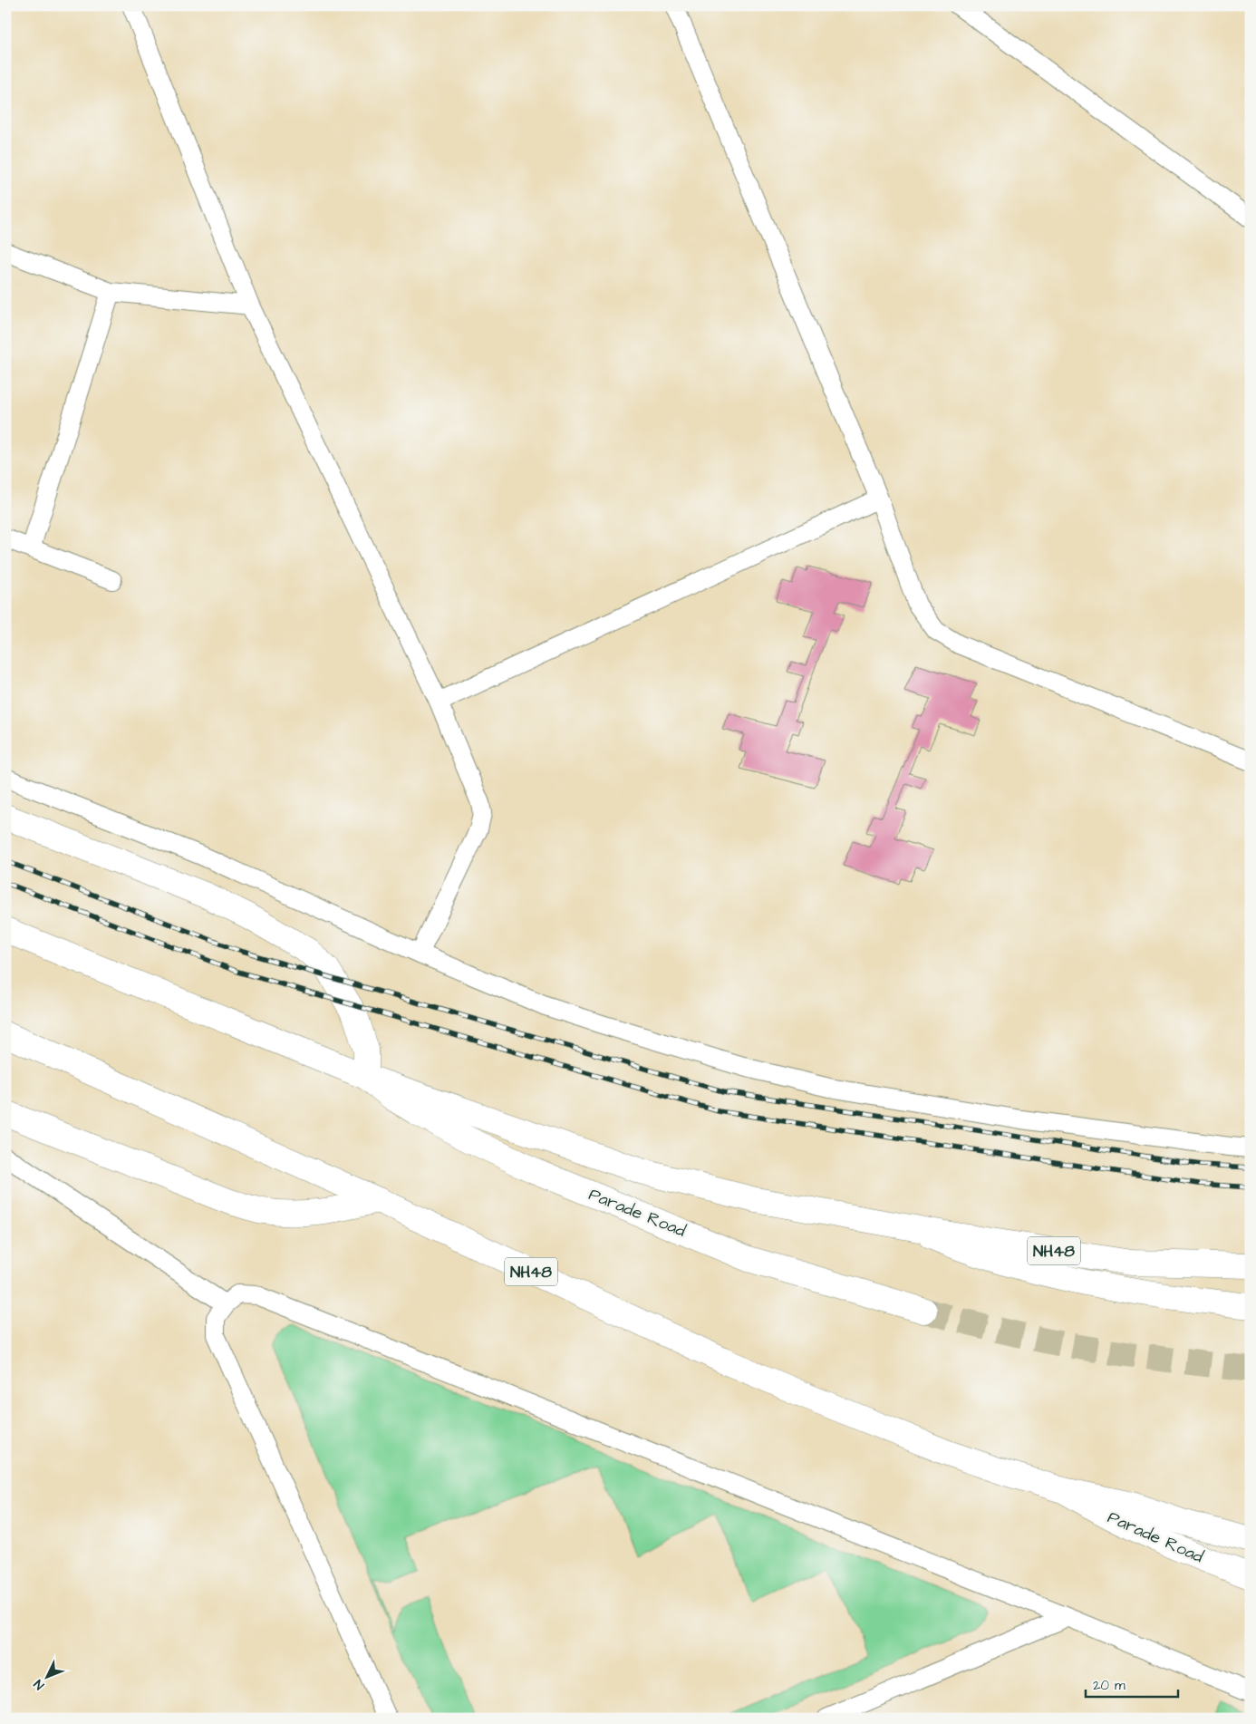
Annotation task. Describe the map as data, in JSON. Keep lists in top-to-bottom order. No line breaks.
{"streets":{"main road":["Parade Road","NH48"]},"crossings":[["Parade Road","NH48"]],"scale_bar":"20 m","north":"bottom left"}
